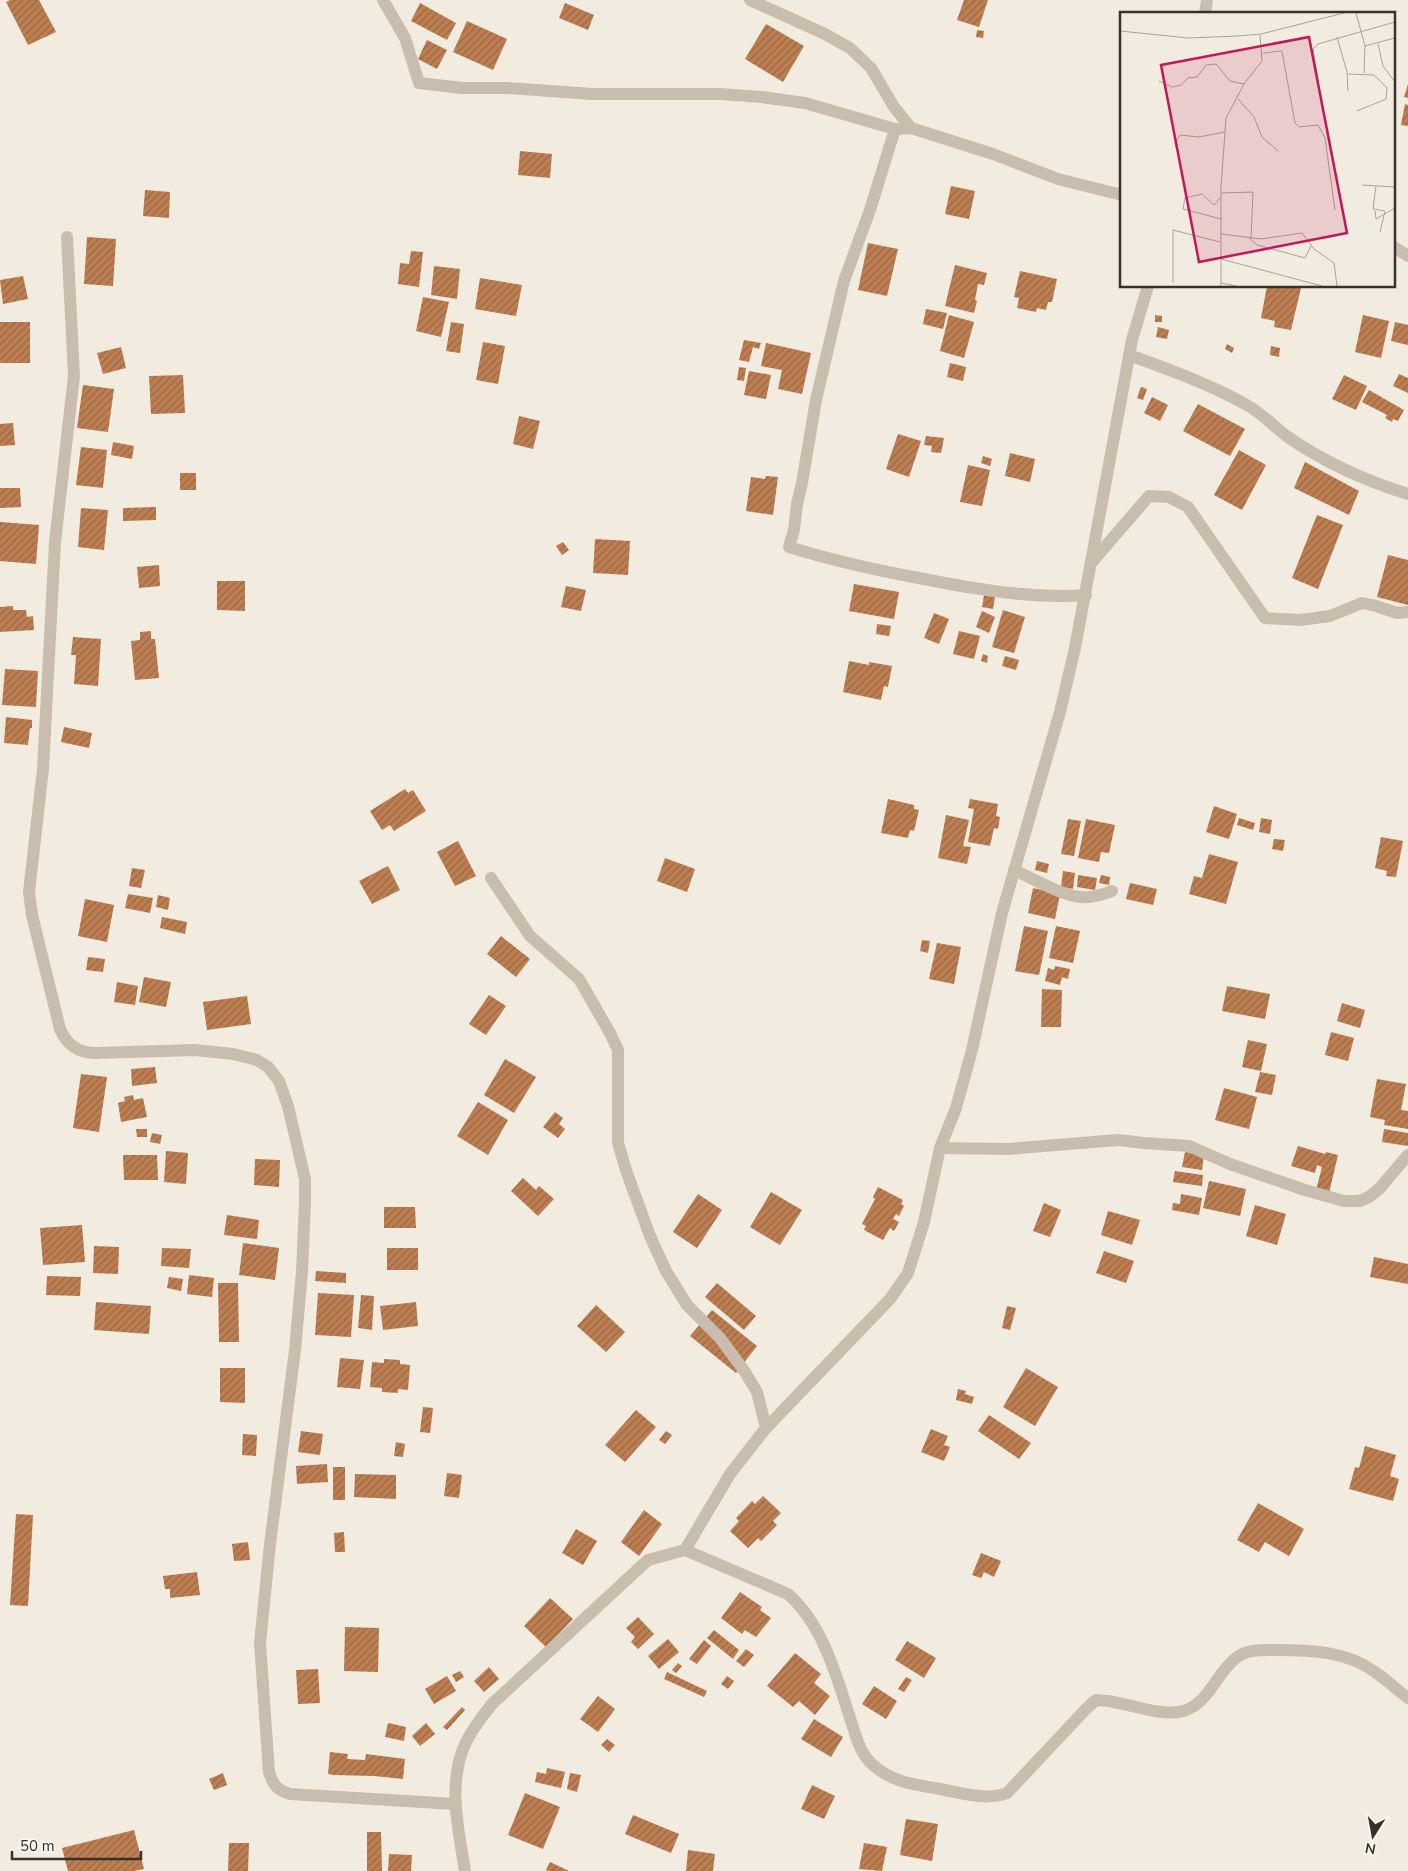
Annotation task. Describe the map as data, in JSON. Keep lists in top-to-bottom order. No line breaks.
{"scale_bar":"50 m","north":"bottom"}
